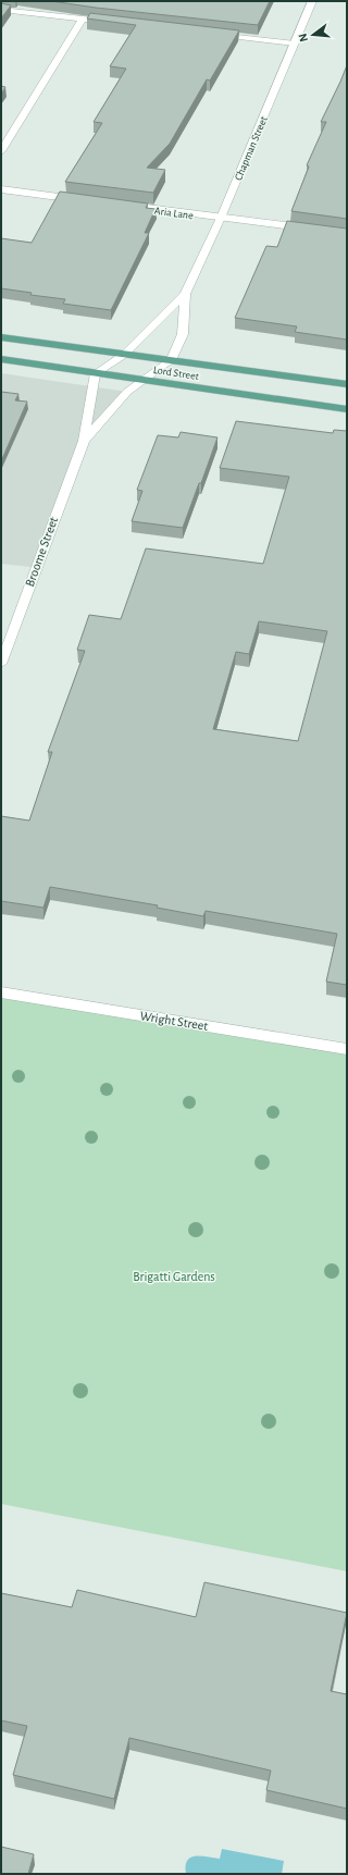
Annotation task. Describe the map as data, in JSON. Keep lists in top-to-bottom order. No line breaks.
{"streets":{"main road":["Lord Street"],"street":["Chapman Street","Aria Lane","Broome Street","Wright Street"]},"crossings":[["Chapman Street","Aria Lane"],["Chapman Street","Lord Street"],["Chapman Street","Broome Street"],["Lord Street","Broome Street"]],"parks":["Brigatti Gardens"],"north":"left"}
